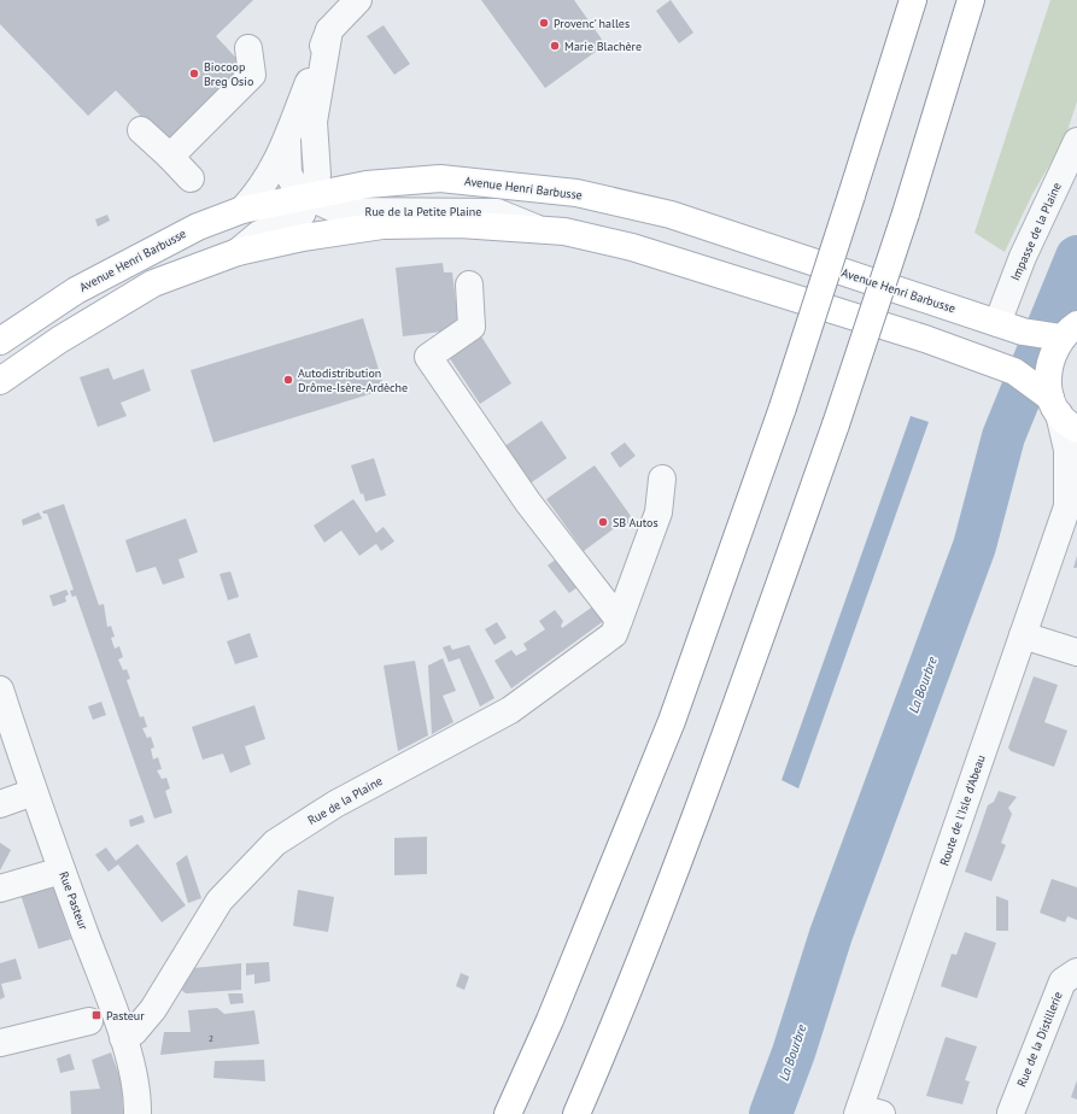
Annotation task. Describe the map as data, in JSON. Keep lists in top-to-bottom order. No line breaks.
{"streets":{"main road":["Avenue Henri Barbusse"],"street":["Rue de la Petite Plaine","Impasse de la Plaine","Rue de la Plaine","Route de l'Isle d'Abeau","Rue Pasteur","Rue de la Distillerie"]},"crossings":[["Avenue Henri Barbusse","Rue de la Petite Plaine"],["Avenue Henri Barbusse","Impasse de la Plaine"],["Rue de la Plaine","Rue Pasteur"]],"water":["La Bourbre"],"places":{"other":["Provenc' halles","Marie Blachère","Biocoop Breg Osio","Autodistribution Drôme-Isère-Ardèche","SB Autos"],"transit":["Pasteur"]},"house_numbers":["2"]}
